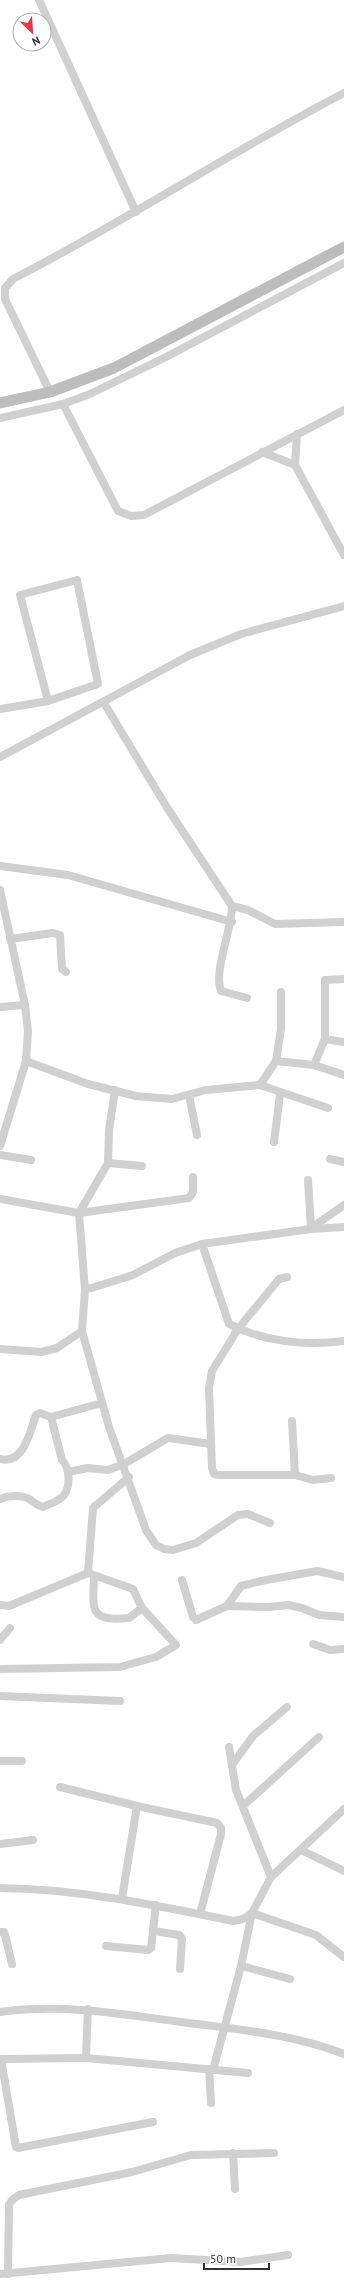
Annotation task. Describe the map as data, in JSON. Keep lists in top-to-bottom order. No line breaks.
{"scale_bar":"50 m","north":"bottom right"}
